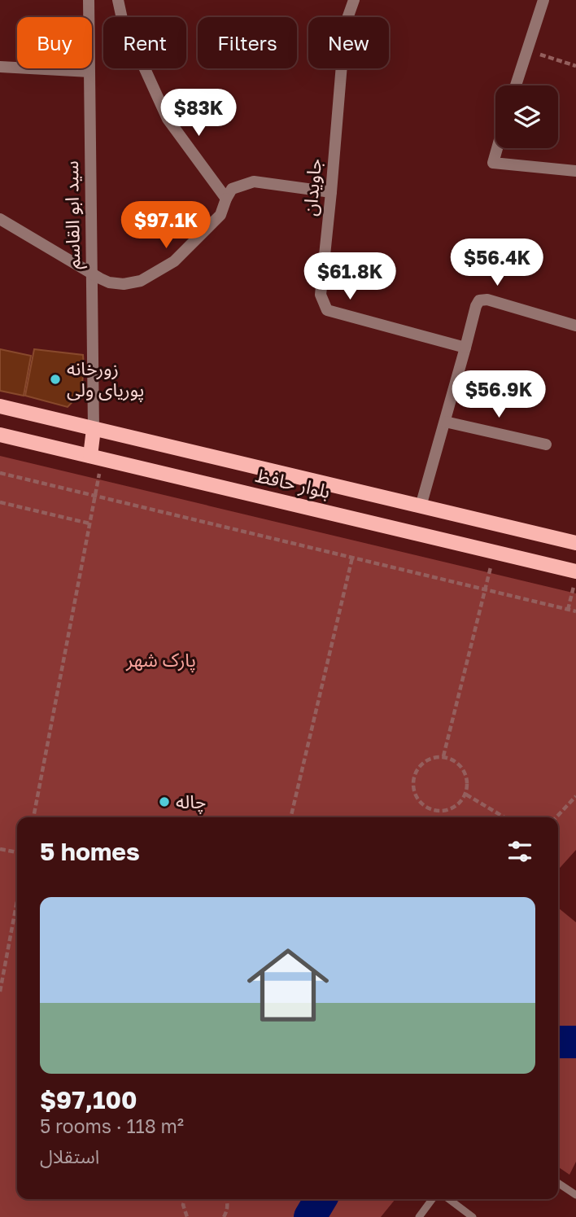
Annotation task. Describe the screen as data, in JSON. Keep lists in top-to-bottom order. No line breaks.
{"streets":{"main road":["بلوار حافظ"],"street":["جاویدان","سید ابو القاسم"]},"crossings":[["سید ابو القاسم","بلوار حافظ"]],"parks":["پارک شهر"],"places":["زورخانه پوریای ولی","چاله"],"page":{"chip":["Buy","Rent","Filters","New"],"price":["$83K","$97.1K","$56.4K","$61.8K","$56.9K"],"heading":"5 homes","list":[{"name":"$97,100","note":"5 rooms · 118 m² · استقلال"}]}}
